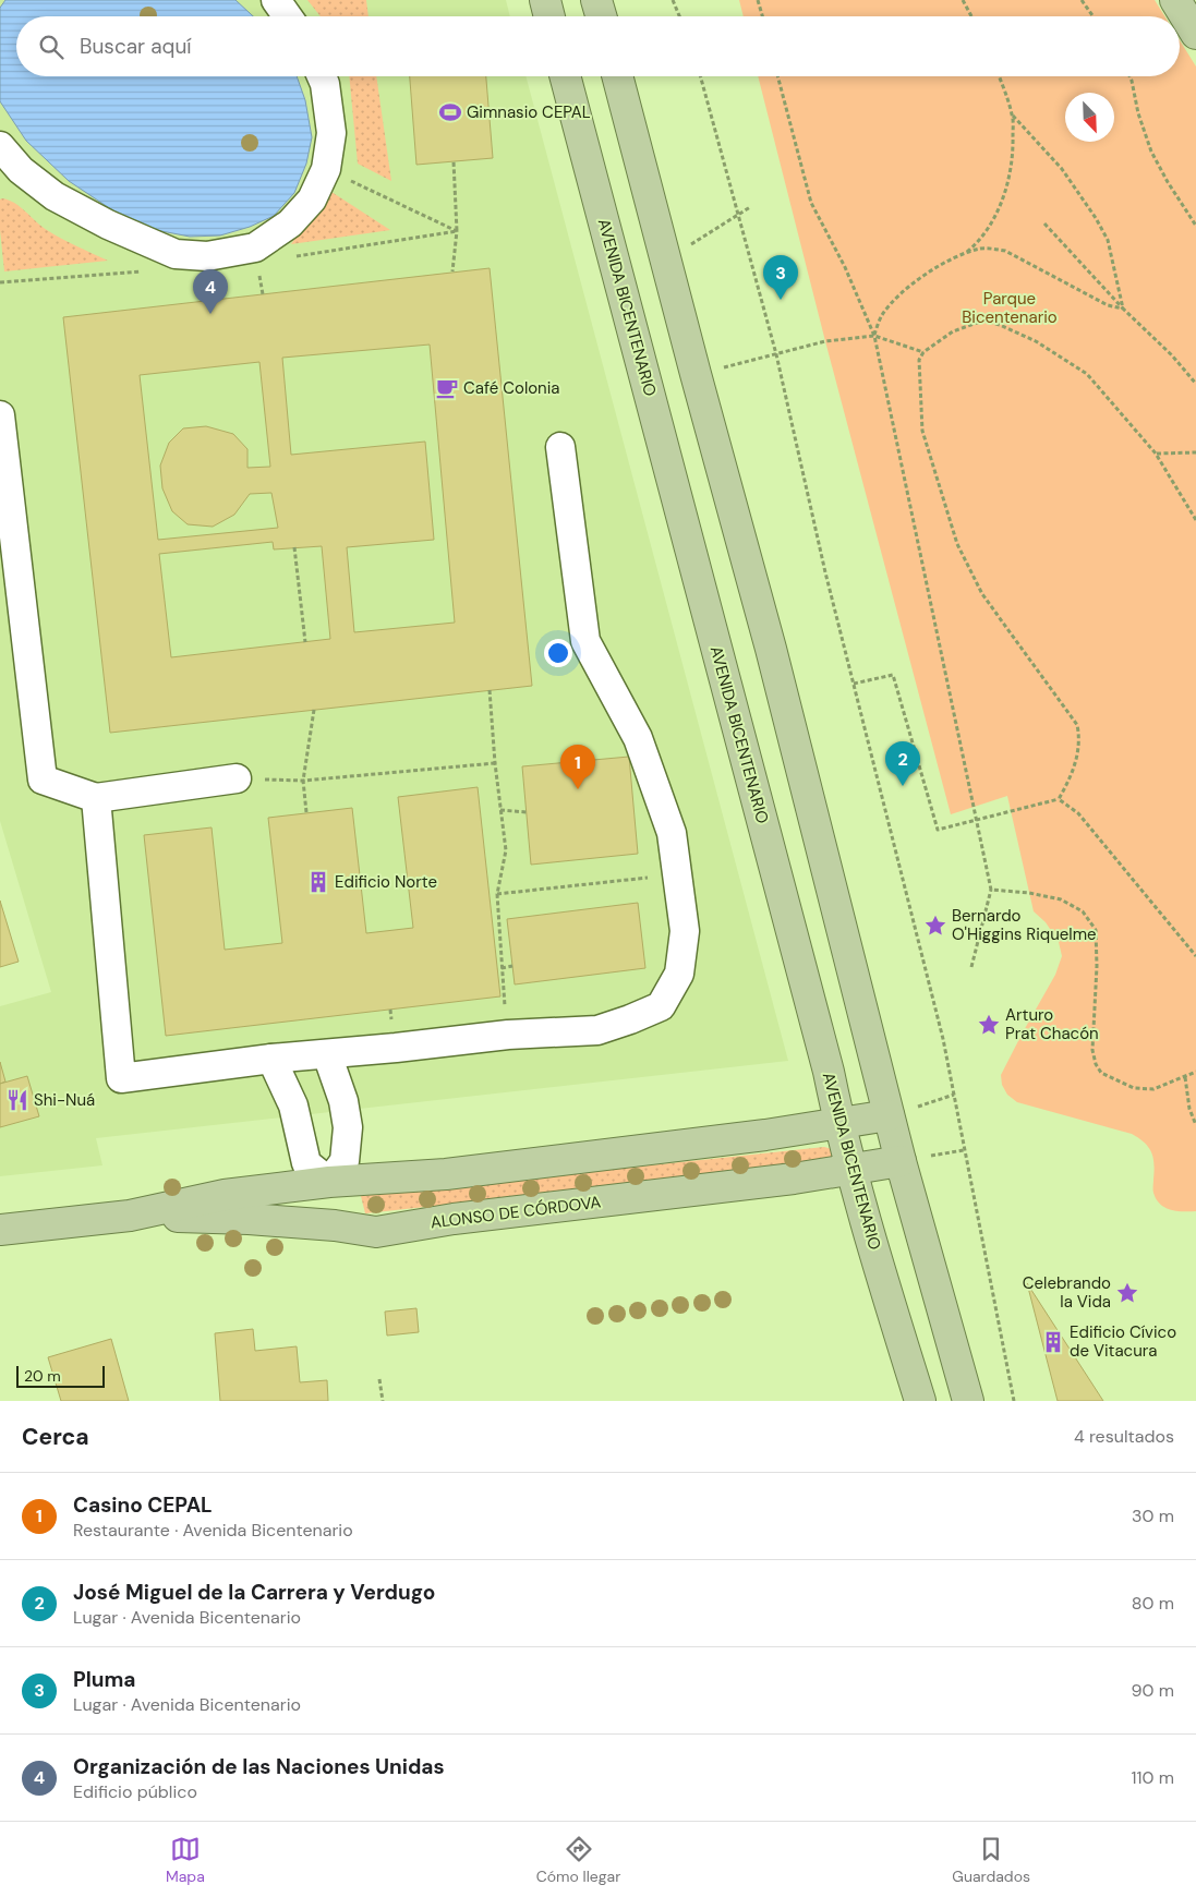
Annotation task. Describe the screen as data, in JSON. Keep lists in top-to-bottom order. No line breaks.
{"streets":{"main road":["AVENIDA BICENTENARIO","ALONSO DE CÓRDOVA"]},"crossings":[["AVENIDA BICENTENARIO","ALONSO DE CÓRDOVA"]],"parks":["Parque Bicentenario"],"places":{"sports":["Gimnasio CEPAL"],"cafe":["Café Colonia"],"building":["Edificio Norte","Edificio Cívico de Vitacura"],"place":["Bernardo O'Higgins Riquelme","Arturo Prat Chacón","Celebrando la Vida"],"restaurant":["Shi-Nuá"]},"scale_bar":"20 m","north":"bottom right","page":{"search":"Buscar aquí","pins":["3","4","2","1"],"scale":"20 m","heading":["Cerca","4 resultados"],"list":[{"mark":"1","name":"Casino CEPAL","note":"Restaurante · Avenida Bicentenario","value":"30 m"},{"mark":"2","name":"José Miguel de la Carrera y Verdugo","note":"Lugar · Avenida Bicentenario","value":"80 m"},{"mark":"3","name":"Pluma","note":"Lugar · Avenida Bicentenario","value":"90 m"},{"mark":"4","name":"Organización de las Naciones Unidas","note":"Edificio público","value":"110 m"}],"nav":["Mapa","Cómo llegar","Guardados"]}}
